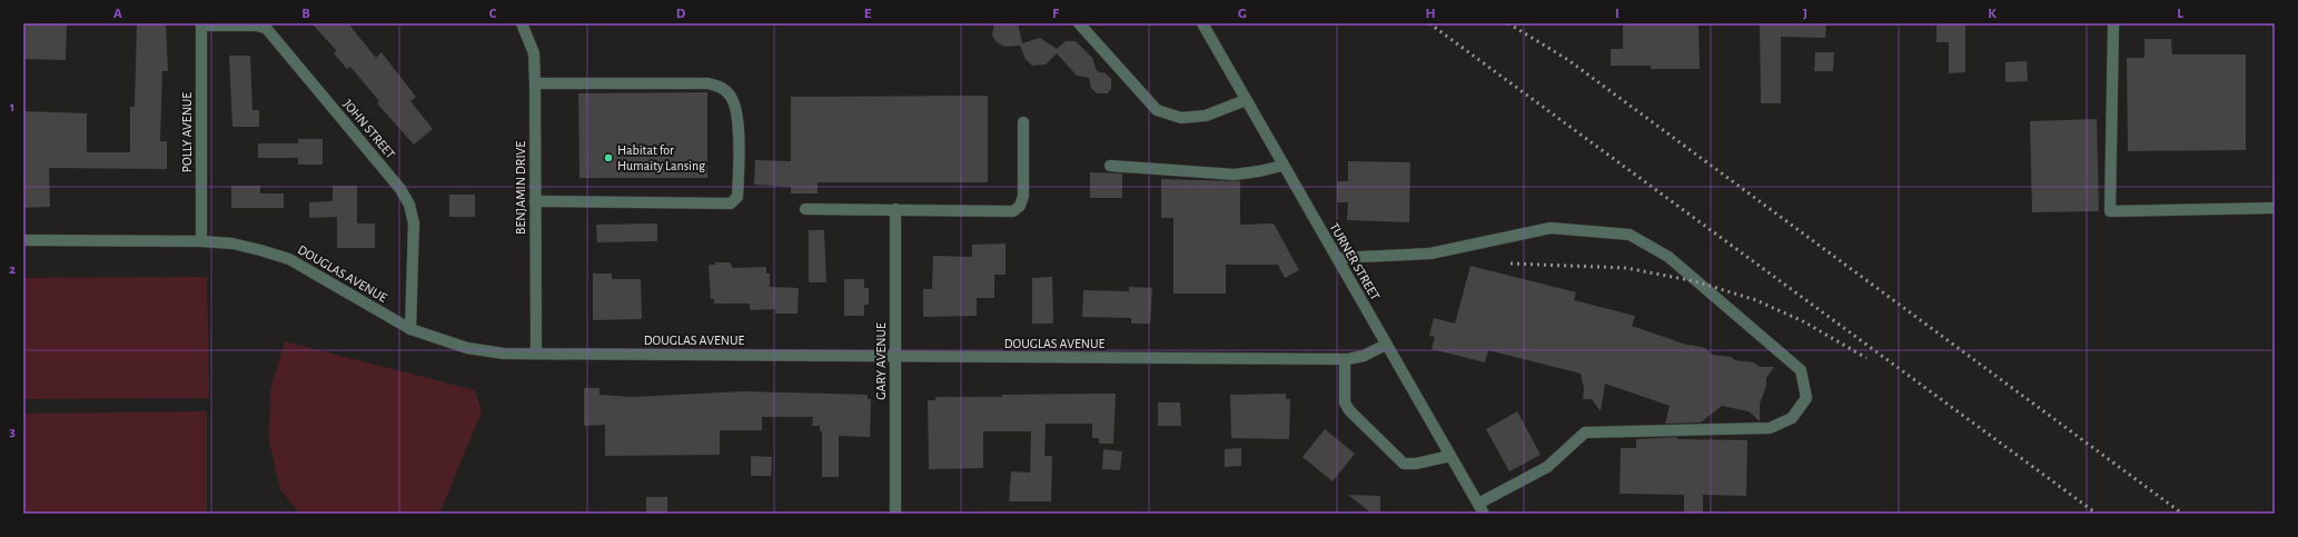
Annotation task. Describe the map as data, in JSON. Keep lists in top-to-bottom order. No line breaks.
{"streets":{"street":["JOHN STREET","POLLY AVENUE","BENJAMIN DRIVE","TURNER STREET","DOUGLAS AVENUE","GARY AVENUE"]},"crossings":[["JOHN STREET","POLLY AVENUE"],["JOHN STREET","DOUGLAS AVENUE"],["POLLY AVENUE","DOUGLAS AVENUE"],["BENJAMIN DRIVE","DOUGLAS AVENUE"],["TURNER STREET","DOUGLAS AVENUE"],["DOUGLAS AVENUE","GARY AVENUE"]],"places":["Habitat for Humaity Lansing"],"grid":{"columns":["A","B","C","D","E","F","G","H","I","J","K","L"],"rows":["1","2","3"]}}
